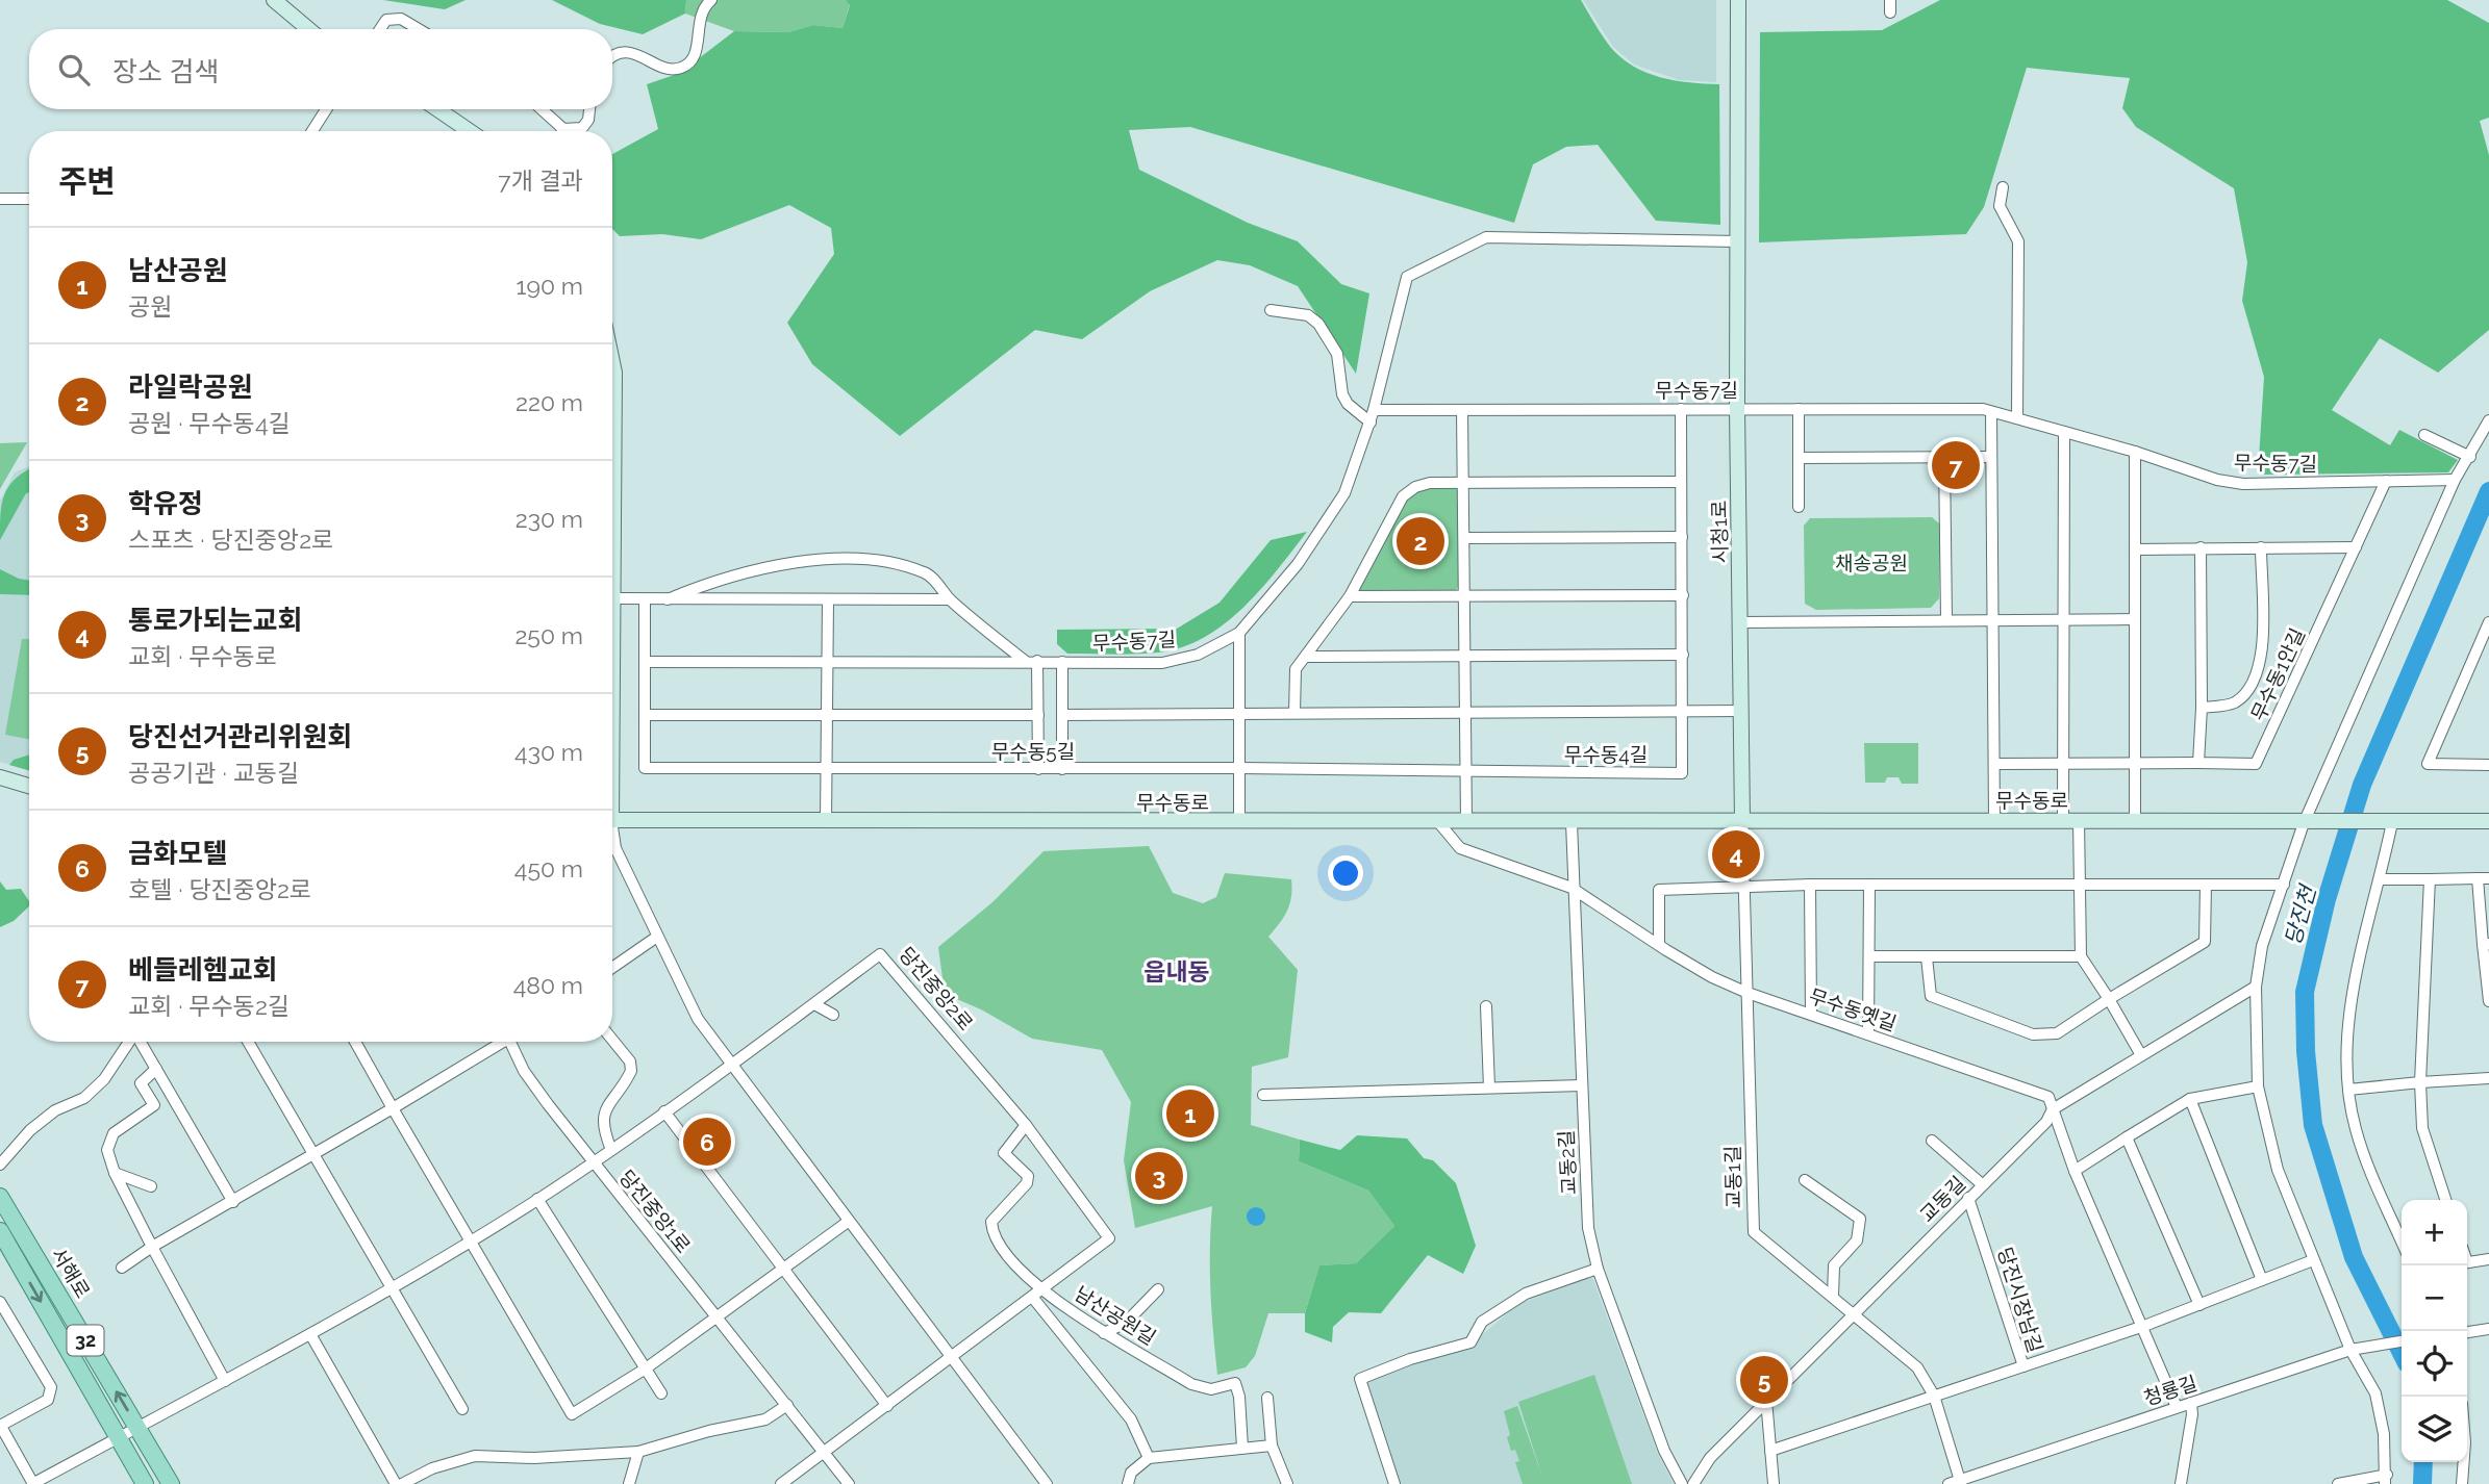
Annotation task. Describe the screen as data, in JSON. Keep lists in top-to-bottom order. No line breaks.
{"streets":{"main road":["서해로","32"],"street":["무수동7길","시청1로","무수동1안길","무수동5길","무수동4길","무수동로","당진중앙2로","무수동옛길","교동2길","교동1길","교동길","당진중앙1로","당진시장남길","남산공원길","청룡길"]},"crossings":[["무수동7길","시청1로"],["무수동7길","무수동1안길"],["무수동7길","무수동4길"],["시청1로","무수동로"],["무수동5길","무수동4길"],["무수동로","무수동옛길"],["무수동로","교동2길"],["당진중앙2로","당진중앙1로"],["당진중앙2로","서해로"],["당진중앙2로","남산공원길"],["무수동옛길","교동2길"],["무수동옛길","교동1길"],["무수동옛길","교동길"],["교동1길","교동길"],["교동길","당진시장남길"]],"districts":["읍내동"],"water":["당진천"],"parks":["채송공원"],"page":{"search":"장소 검색","heading":["주변","7개 결과"],"list":[{"mark":"1","name":"남산공원","note":"공원","value":"190 m"},{"mark":"2","name":"라일락공원","note":"공원 · 무수동4길","value":"220 m"},{"mark":"3","name":"학유정","note":"스포츠 · 당진중앙2로","value":"230 m"},{"mark":"4","name":"통로가되는교회","note":"교회 · 무수동로","value":"250 m"},{"mark":"5","name":"당진선거관리위원회","note":"공공기관 · 교동길","value":"430 m"},{"mark":"6","name":"금화모텔","note":"호텔 · 당진중앙2로","value":"450 m"},{"mark":"7","name":"베들레헴교회","note":"교회 · 무수동2길","value":"480 m"}],"pins":["7","2","4","1","6","3","5"],"map_buttons":["+","−"]}}
